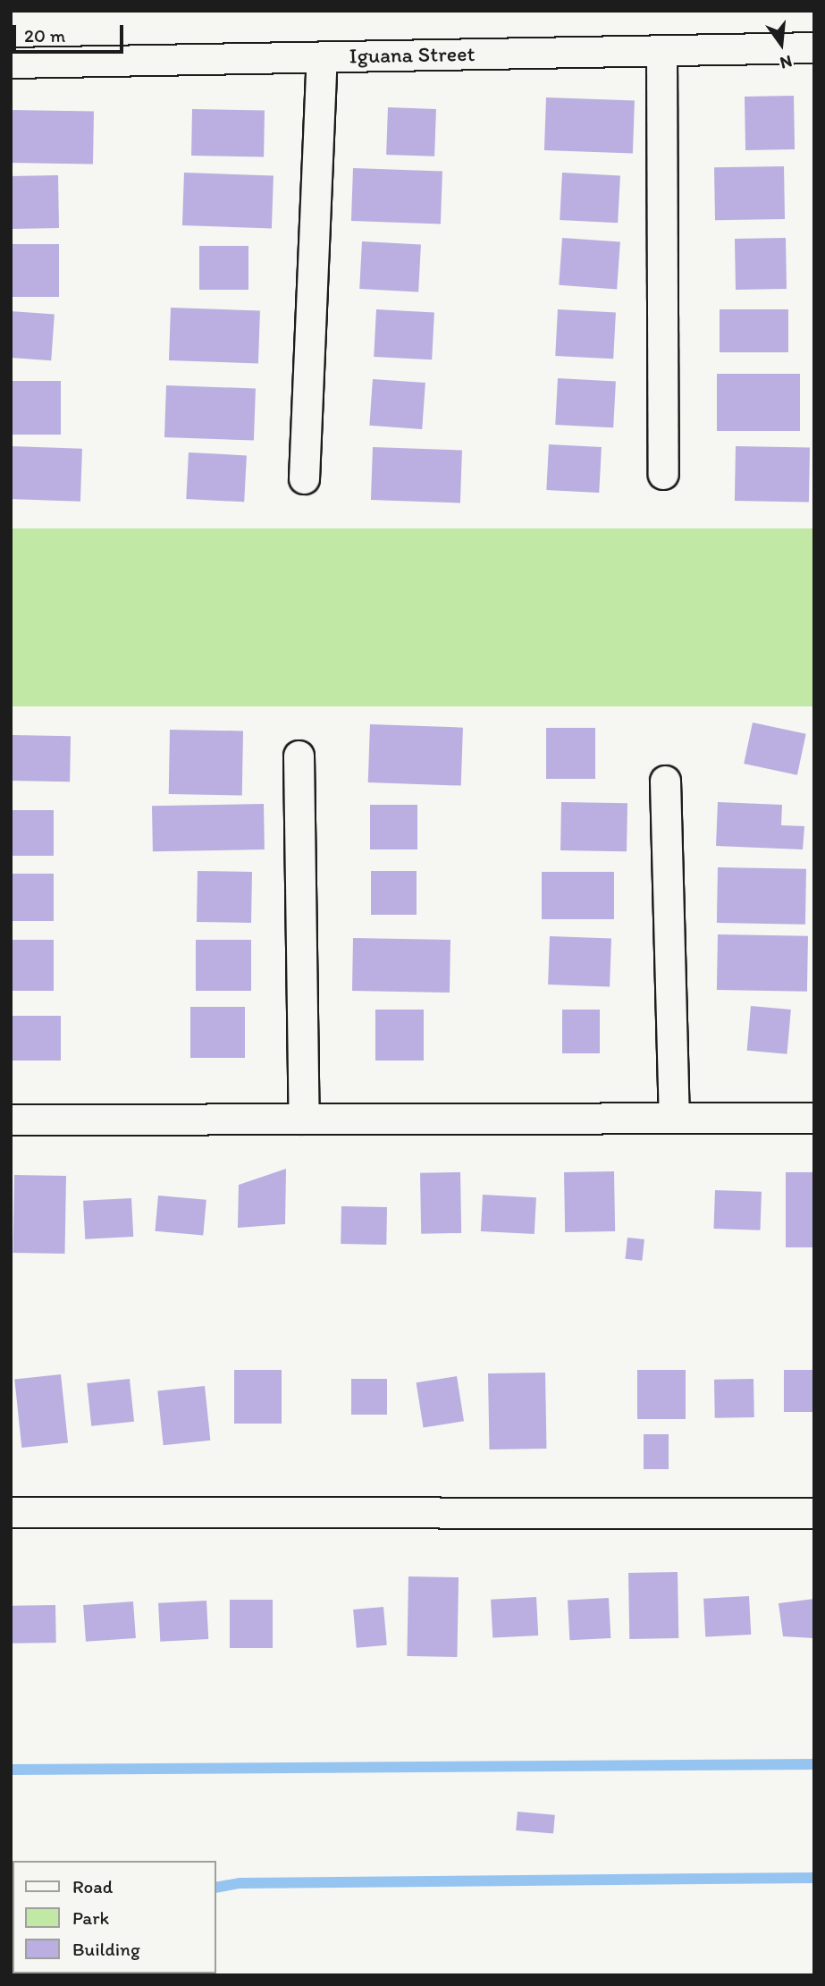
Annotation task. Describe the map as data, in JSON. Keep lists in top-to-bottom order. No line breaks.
{"streets":{"street":["Iguana Street"]},"legend":["Road","Park","Building"],"scale_bar":"20 m","north":"bottom"}
